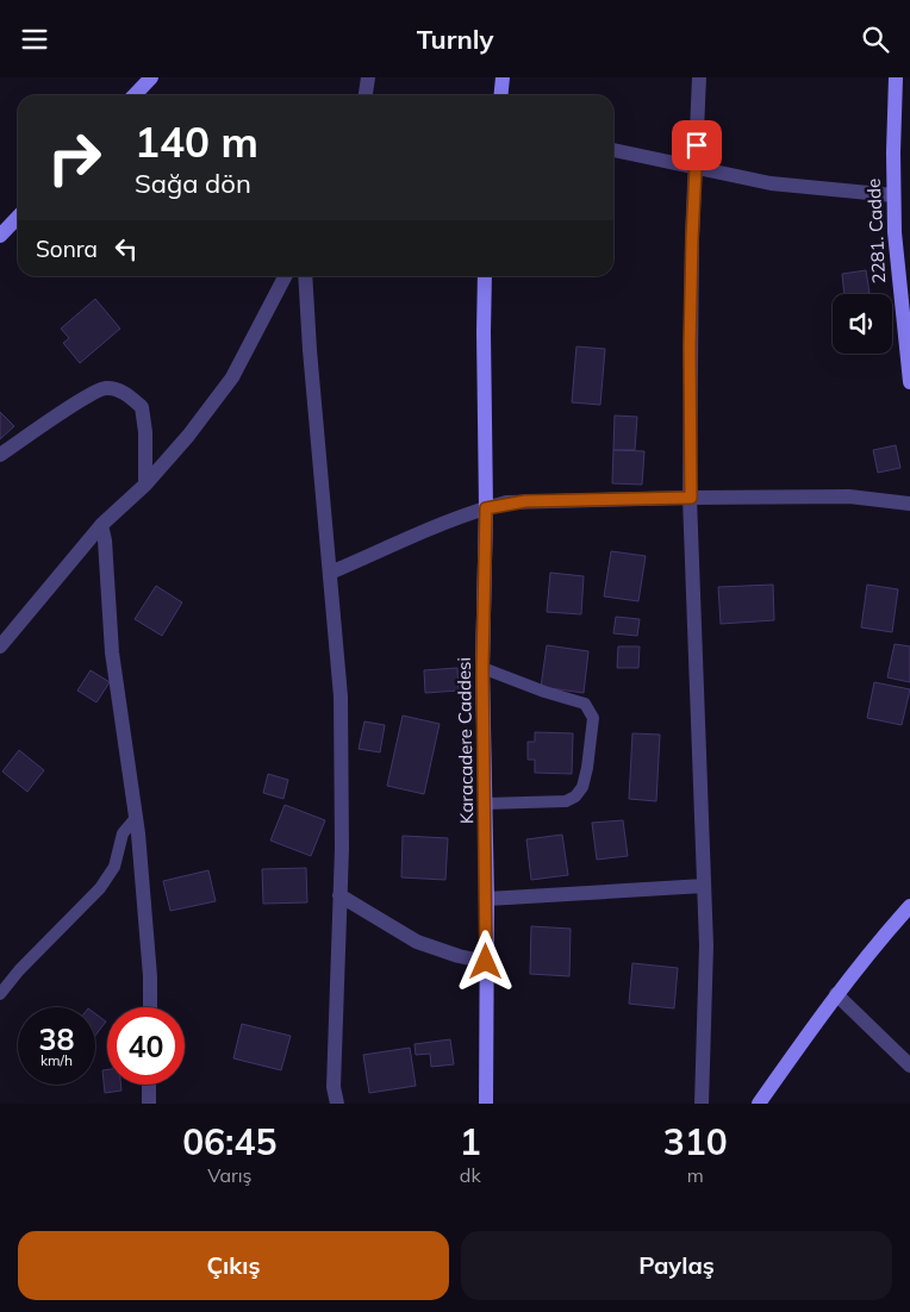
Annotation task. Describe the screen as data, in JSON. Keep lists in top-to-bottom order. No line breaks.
{"streets":{"street":["2281. Cadde","Karacadere Caddesi"]},"page":{"header":"Turnly","turn":["140 m","Sağa dön"],"then":"Sonra","speed":"38 km/h","limit":"40","eta":["06:45","Varış","1","dk","310","m"],"buttons":["Çıkış","Paylaş"]}}
